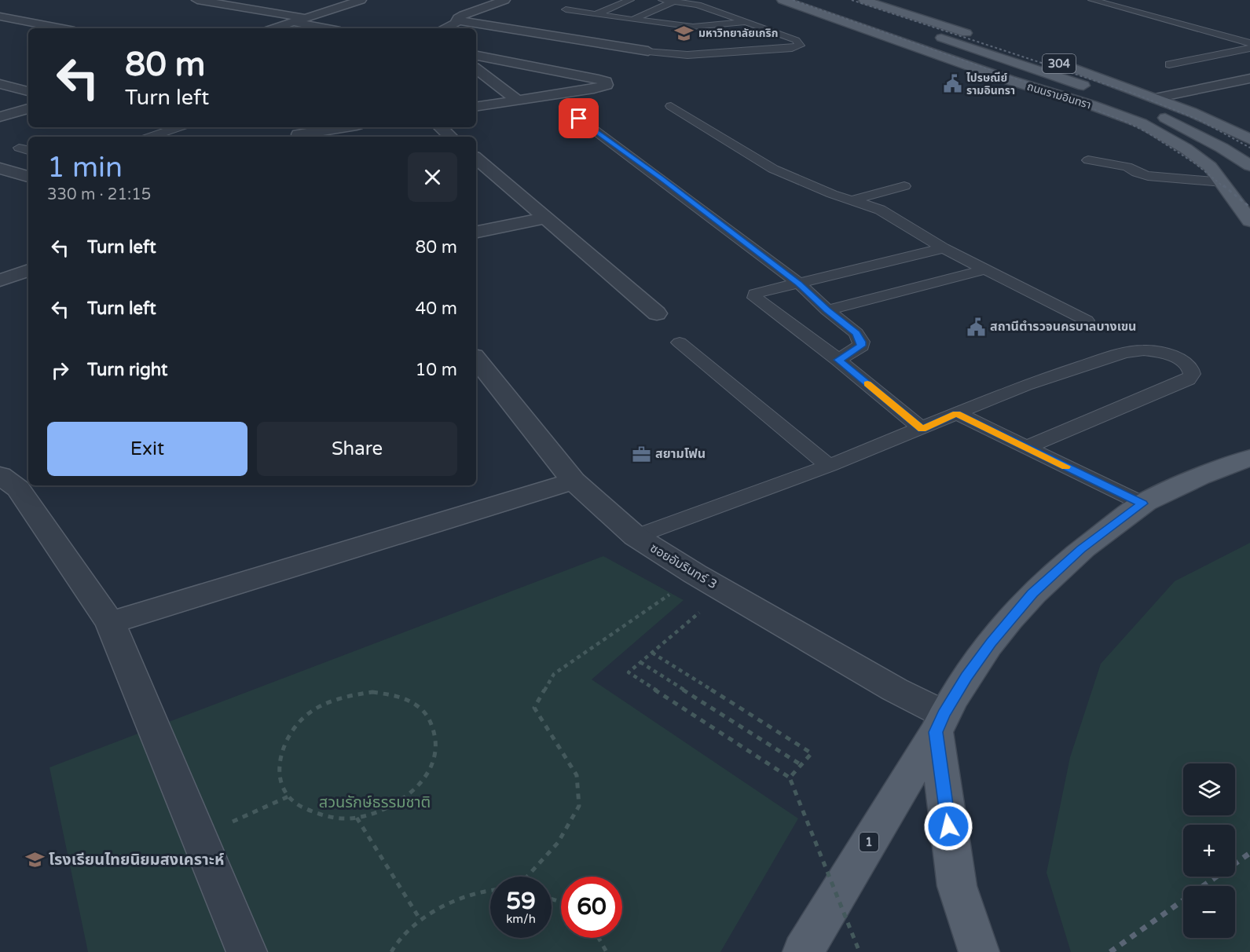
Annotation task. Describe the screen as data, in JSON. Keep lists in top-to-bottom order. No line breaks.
{"streets":{"main road":["304","ถนนรามอินทรา","1"],"street":["ซอยอัมรินทร์ 3"]},"crossings":[["ซอยอัมรินทร์ 3","1"]],"parks":["สวนรักษ์ธรรมชาติ"],"places":{"school or university":["มหาวิทยาลัยเกริก","โรงเรียนไทยนิยมสงเคราะห์"],"public building":["ไปรษณีย์ รามอินทรา","สถานีตำรวจนครบาลบางเขน"],"office":["สยามโฟน"]},"page":{"turn":["80 m","Turn left"],"heading":["1 min","330 m · 21:15"],"list":[{"name":"Turn left","value":"80 m"},{"name":"Turn left","value":"40 m"},{"name":"Turn right","value":"10 m"}],"buttons":["Exit","Share"],"map_buttons":["+","−"],"speed":"59 km/h","limit":"60"}}
